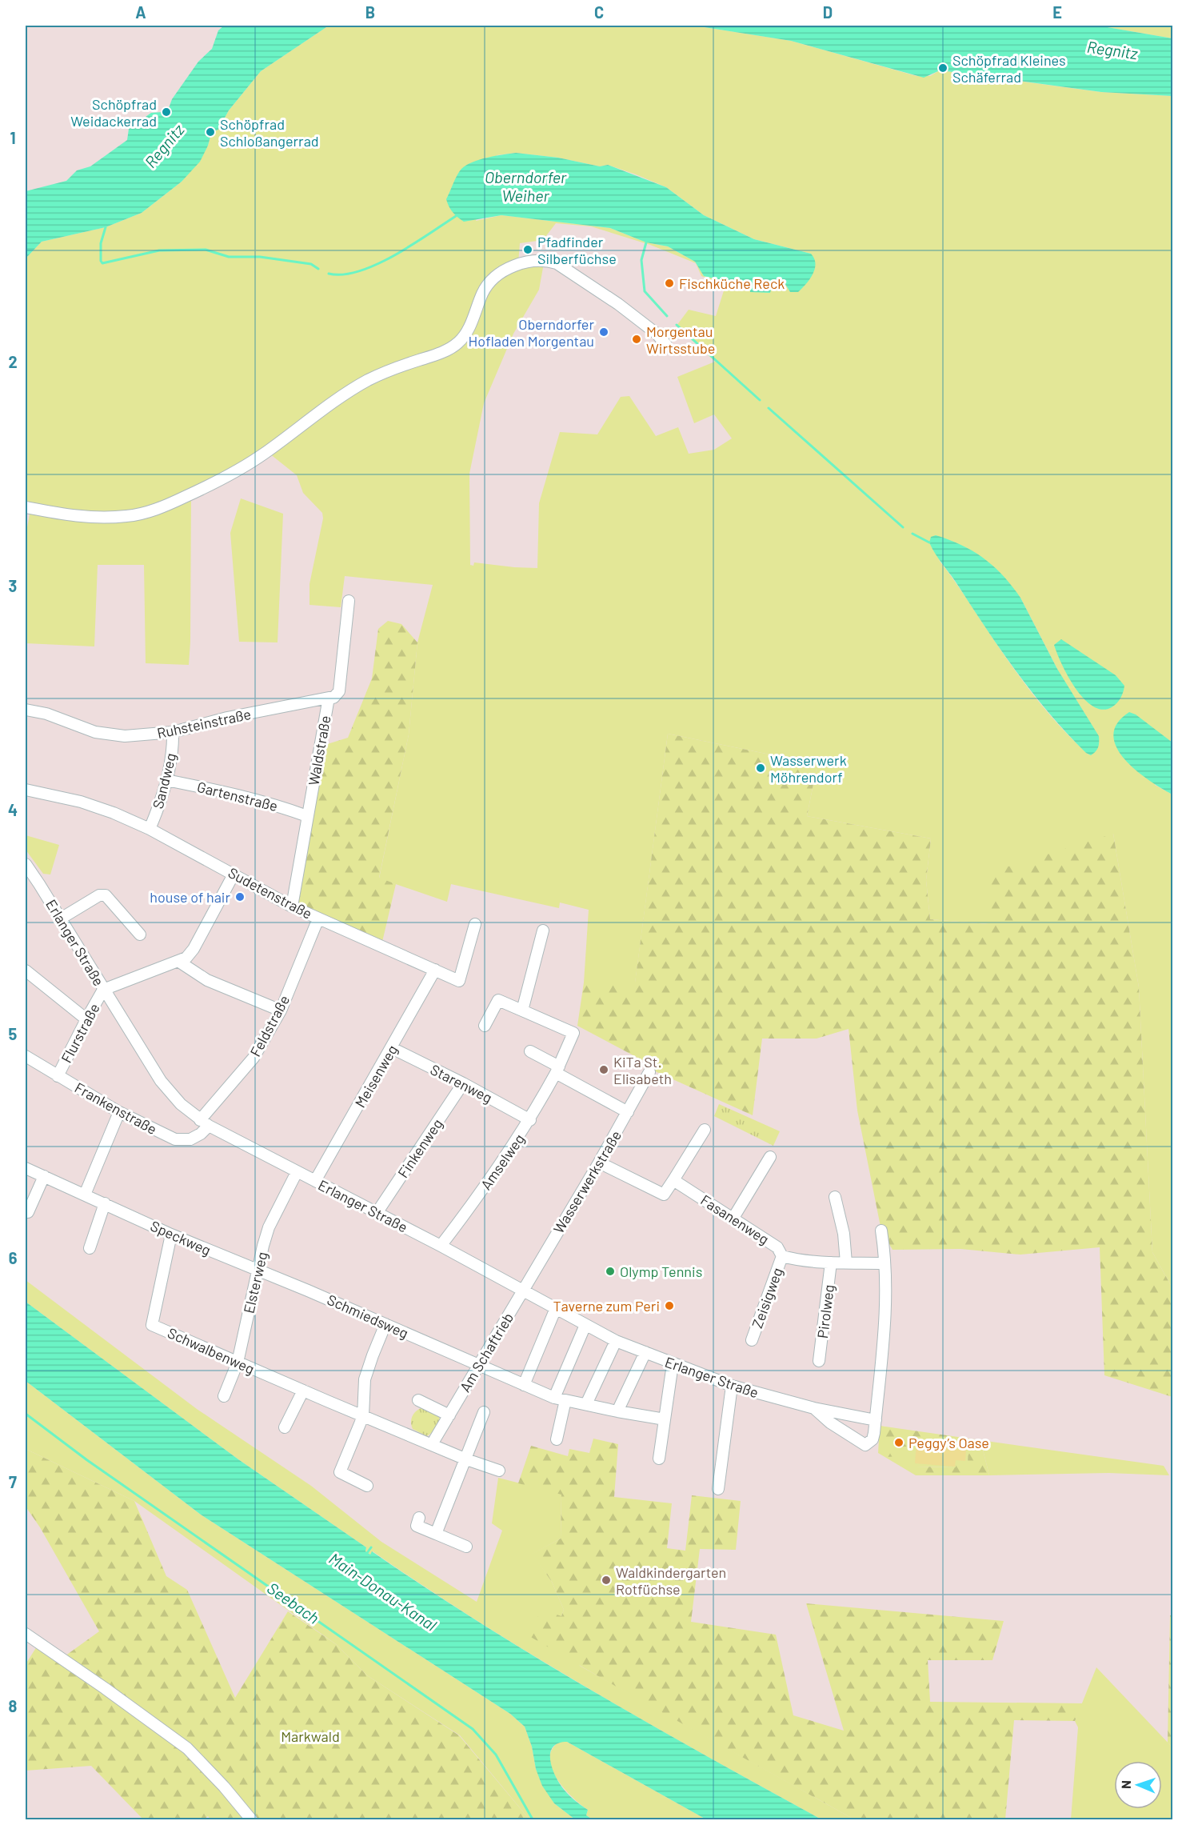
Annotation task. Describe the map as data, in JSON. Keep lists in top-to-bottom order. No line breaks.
{"streets":{"street":["Ruhsteinstraße","Waldstraße","Sandweg","Gartenstraße","Sudetenstraße","Erlanger Straße","Feldstraße","Flurstraße","Meisenweg","Starenweg","Frankenstraße","Finkenweg","Amselweg","Wasserwerkstraße","Fasanenweg","Speckweg","Elsterweg","Zeisigweg","Pirolweg","Schmiedsweg","Schwalbenweg","Am Schaftrieb"]},"crossings":[["Ruhsteinstraße","Waldstraße"],["Ruhsteinstraße","Sandweg"],["Waldstraße","Gartenstraße"],["Waldstraße","Sudetenstraße"],["Sandweg","Gartenstraße"],["Sandweg","Sudetenstraße"],["Sudetenstraße","Feldstraße"],["Sudetenstraße","Meisenweg"],["Erlanger Straße","Feldstraße"],["Erlanger Straße","Flurstraße"],["Erlanger Straße","Meisenweg"],["Erlanger Straße","Frankenstraße"],["Erlanger Straße","Finkenweg"],["Erlanger Straße","Amselweg"],["Erlanger Straße","Wasserwerkstraße"],["Erlanger Straße","Elsterweg"],["Erlanger Straße","Am Schaftrieb"],["Feldstraße","Frankenstraße"],["Flurstraße","Frankenstraße"],["Meisenweg","Starenweg"],["Starenweg","Finkenweg"],["Starenweg","Amselweg"],["Wasserwerkstraße","Am Schaftrieb"],["Fasanenweg","Zeisigweg"],["Fasanenweg","Pirolweg"],["Speckweg","Elsterweg"],["Speckweg","Schmiedsweg"],["Speckweg","Schwalbenweg"],["Elsterweg","Schmiedsweg"],["Elsterweg","Schwalbenweg"],["Schmiedsweg","Am Schaftrieb"],["Schwalbenweg","Am Schaftrieb"]],"water":["Regnitz","Oberndorfer Weiher","Main-Donau-Kanal","Seebach"],"parks":["Markwald"],"places":["Schöpfrad Kleines Schäferrad","Schöpfrad Weidackerrad","Schöpfrad Schloßangerrad","Pfadfinder Silberfüchse","Fischküche Reck","Oberndorfer Hofladen Morgentau","Morgentau Wirtsstube","Wasserwerk Möhrendorf","house of hair","KiTa St. Elisabeth","Olymp Tennis","Taverne zum Peri","Peggy’s Oase","Waldkindergarten Rotfüchse"],"north":"left","grid":{"columns":["A","B","C","D","E"],"rows":["1","2","3","4","5","6","7","8"]}}
